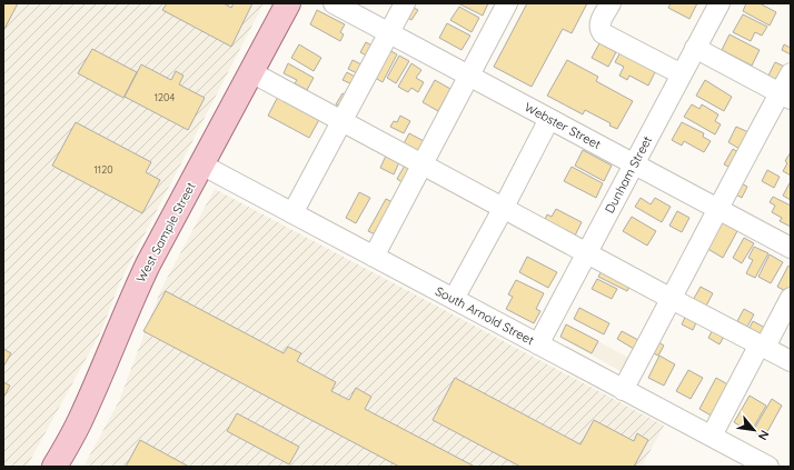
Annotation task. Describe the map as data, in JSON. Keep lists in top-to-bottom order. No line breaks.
{"streets":{"main road":["West Sample Street"],"street":["Webster Street","Dunham Street","South Arnold Street"]},"crossings":[["Webster Street","Dunham Street"],["Dunham Street","South Arnold Street"],["West Sample Street","South Arnold Street"]],"house_numbers":["1204","1120"],"north":"bottom right"}
